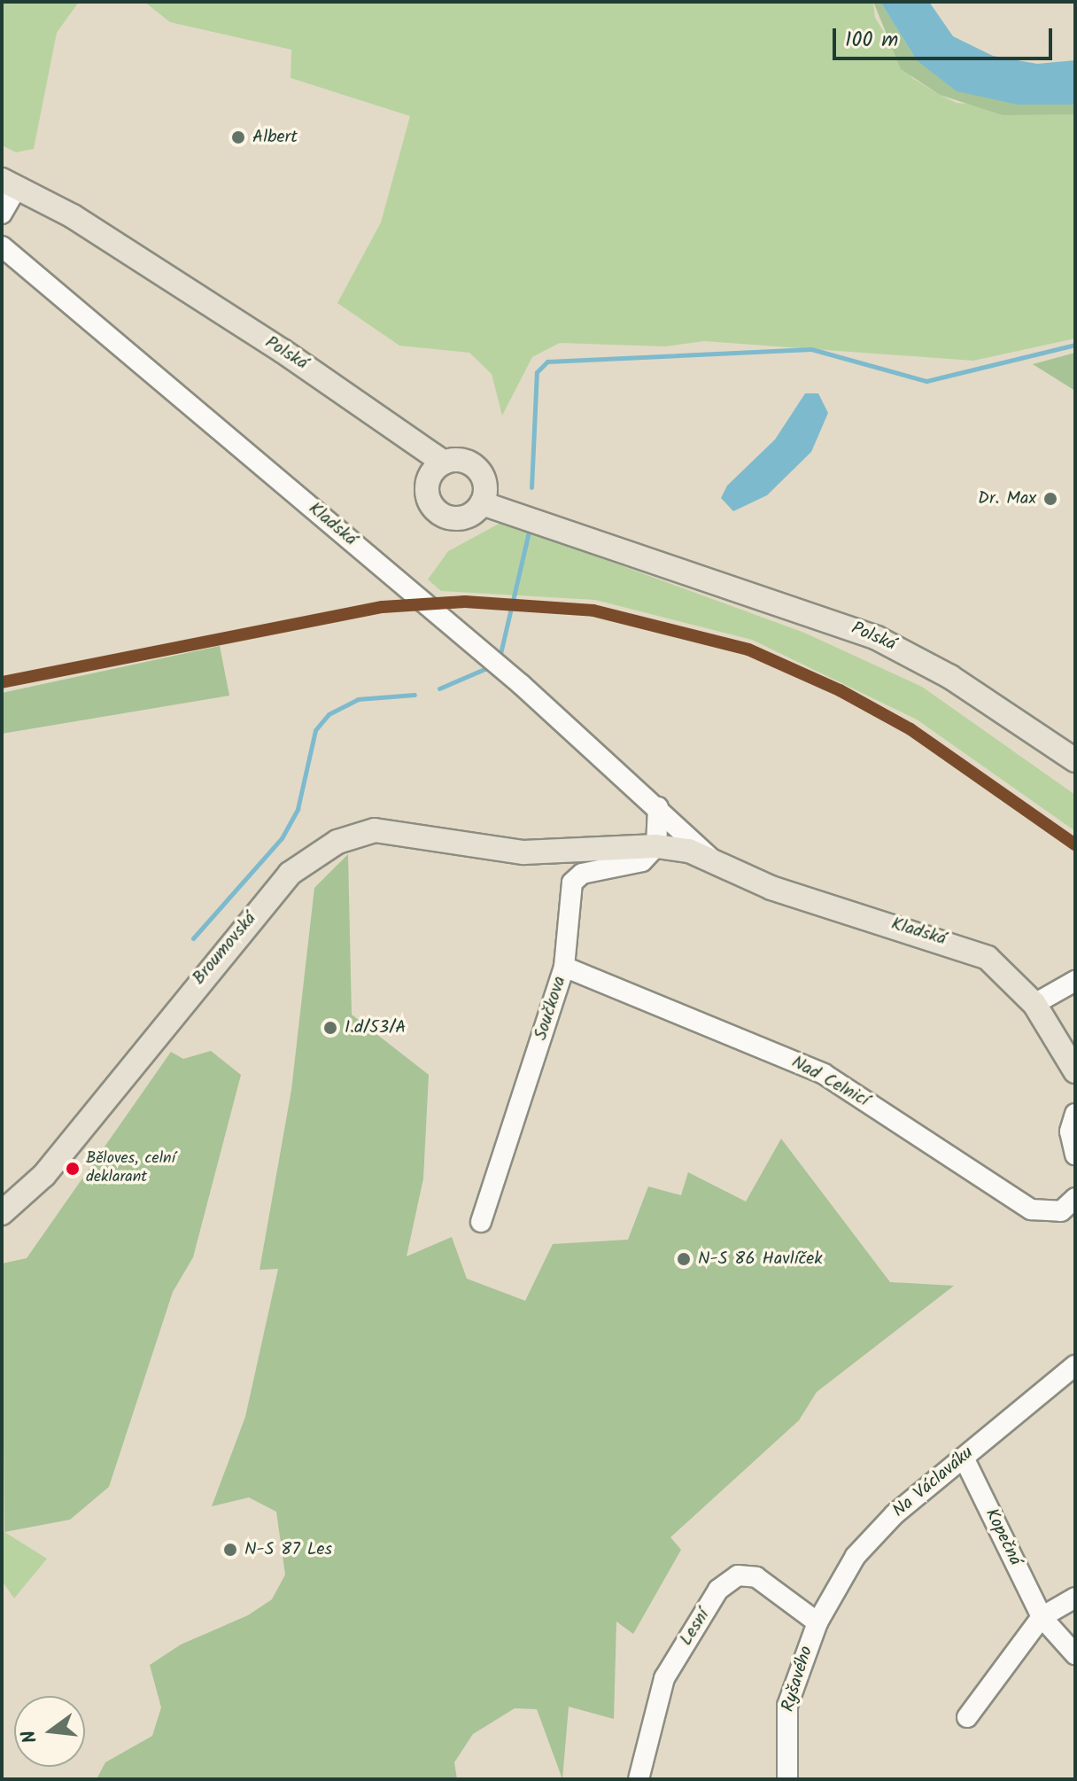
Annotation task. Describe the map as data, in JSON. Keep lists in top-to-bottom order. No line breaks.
{"streets":{"main road":["Polská","Kladská","Broumovská"],"street":["Součkova","Nad Celnicí","Na Václaváku","Kopečná","Lesní","Ryšavého"]},"crossings":[["Kladská","Broumovská"],["Kladská","Součkova"],["Součkova","Nad Celnicí"],["Na Václaváku","Kopečná"],["Na Václaváku","Lesní"],["Na Václaváku","Ryšavého"],["Lesní","Ryšavého"]],"places":["Albert","Dr. Max","I.d/53/A","Běloves, celní deklarant","N-S 86 Havlíček","N-S 87 Les"],"scale_bar":"100 m","north":"left"}
